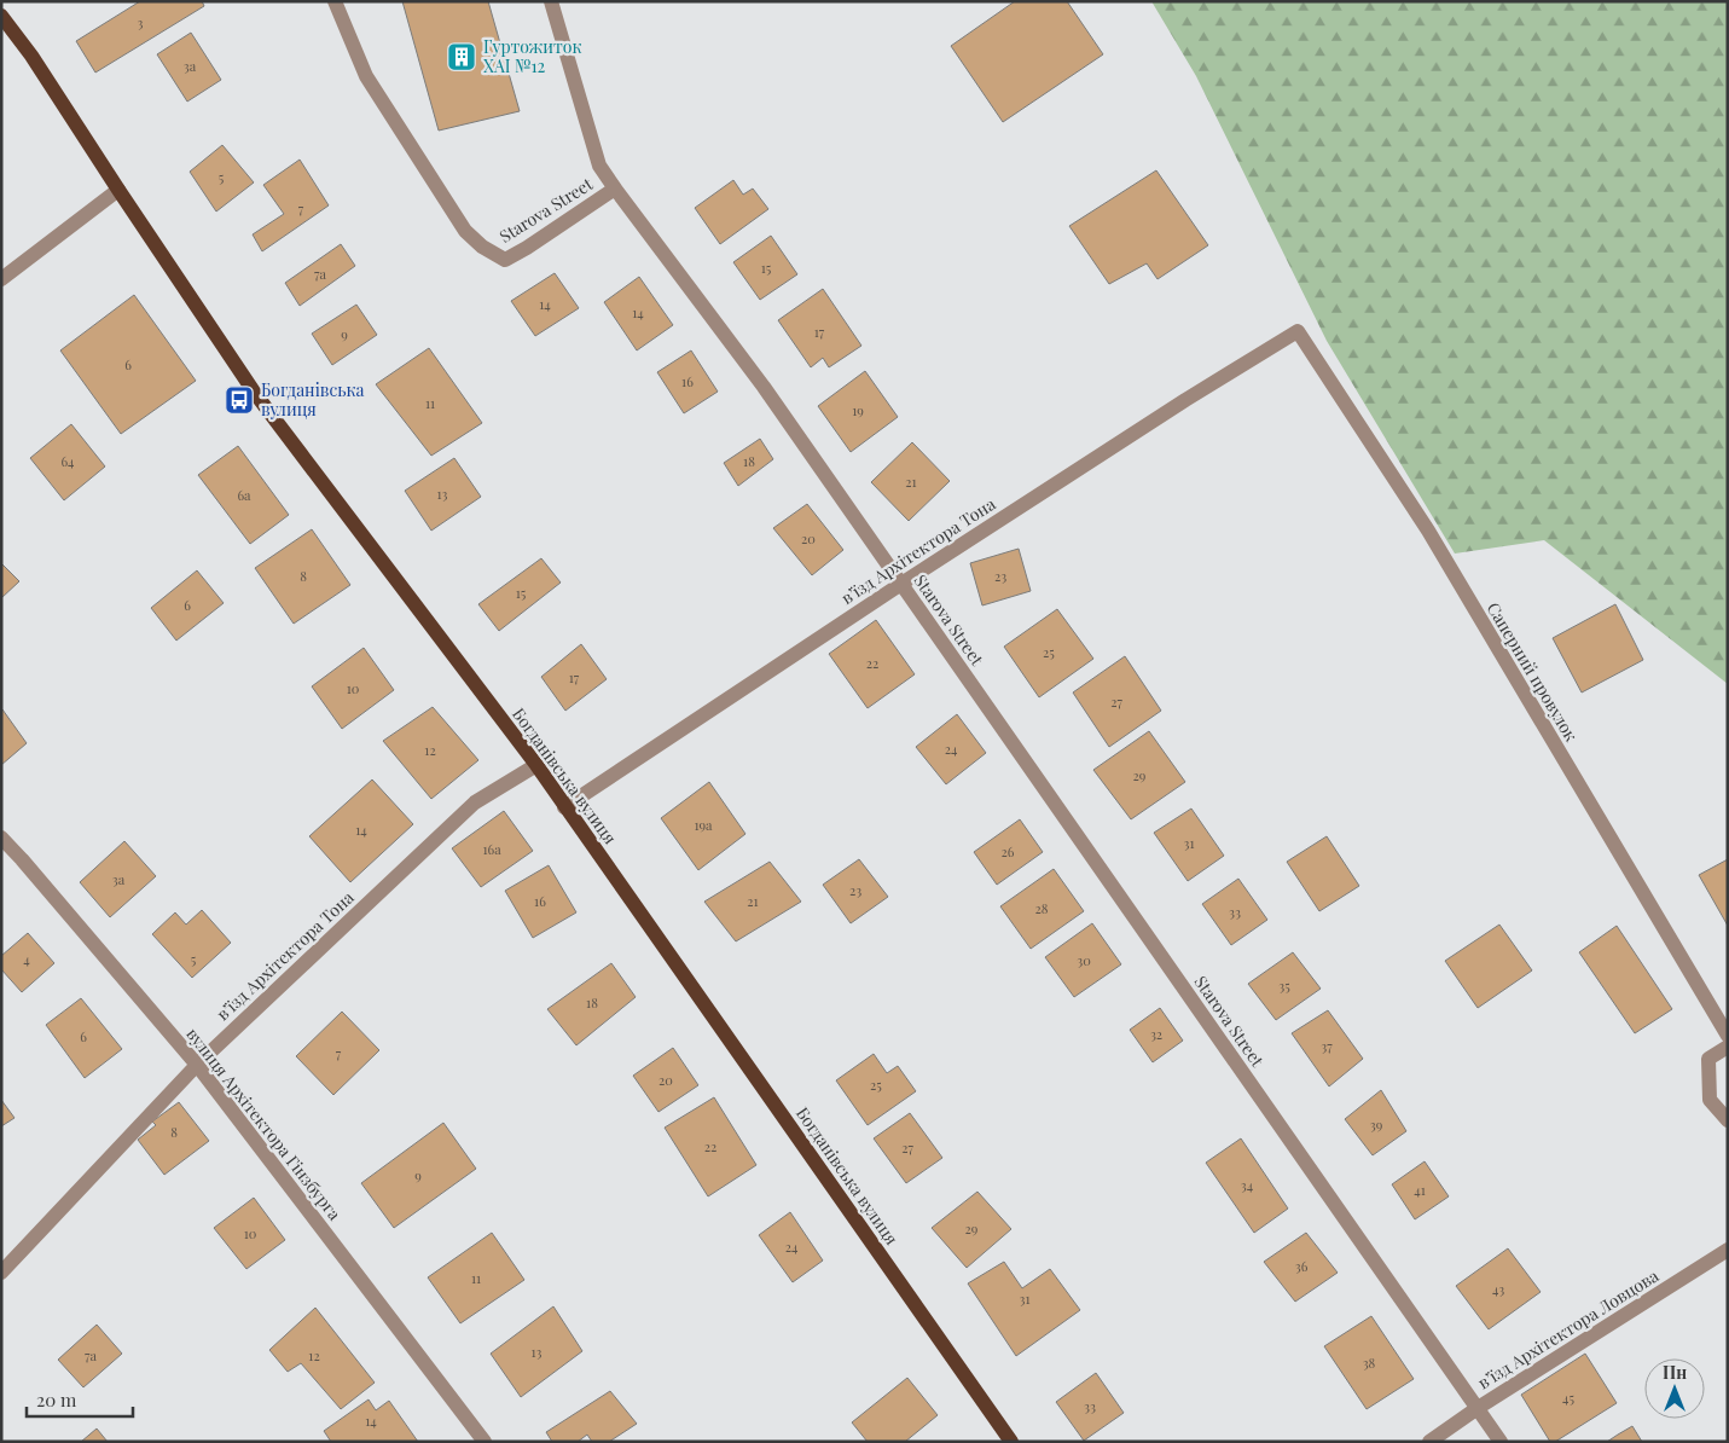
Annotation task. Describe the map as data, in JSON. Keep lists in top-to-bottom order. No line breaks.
{"streets":{"main road":["Богданівська вулиця"],"street":["Starova Street","в’їзд Архітектора Тона","Саперний провулок","вулиця Архітектора Гінзбурга","в’їзд Архітектора Ловцова"]},"crossings":[["Starova Street","в’їзд Архітектора Тона"],["Starova Street","в’їзд Архітектора Ловцова"],["в’їзд Архітектора Тона","Саперний провулок"],["в’їзд Архітектора Тона","Богданівська вулиця"],["в’їзд Архітектора Тона","вулиця Архітектора Гінзбурга"]],"places":{"building":["Гуртожиток ХАІ №12"],"bus stop":["Богданівська вулиця"]},"house_numbers":["3","3а","5","7","15","7а","14","14","17","9","6","16","11","19","64","18","21","13","6а","20","8","23","15","6","25","22","17","10","27","24","12","29","19а","14","31","16а","26","3а","23","16","21","28","33","4","5","30","35","18","32","6","37","7","20","25","39","8","22","27","9","34","41","29","10","24","36","11","43","31","13","7а","12","38","45","33","14"],"scale_bar":"20 m","north":"top"}
